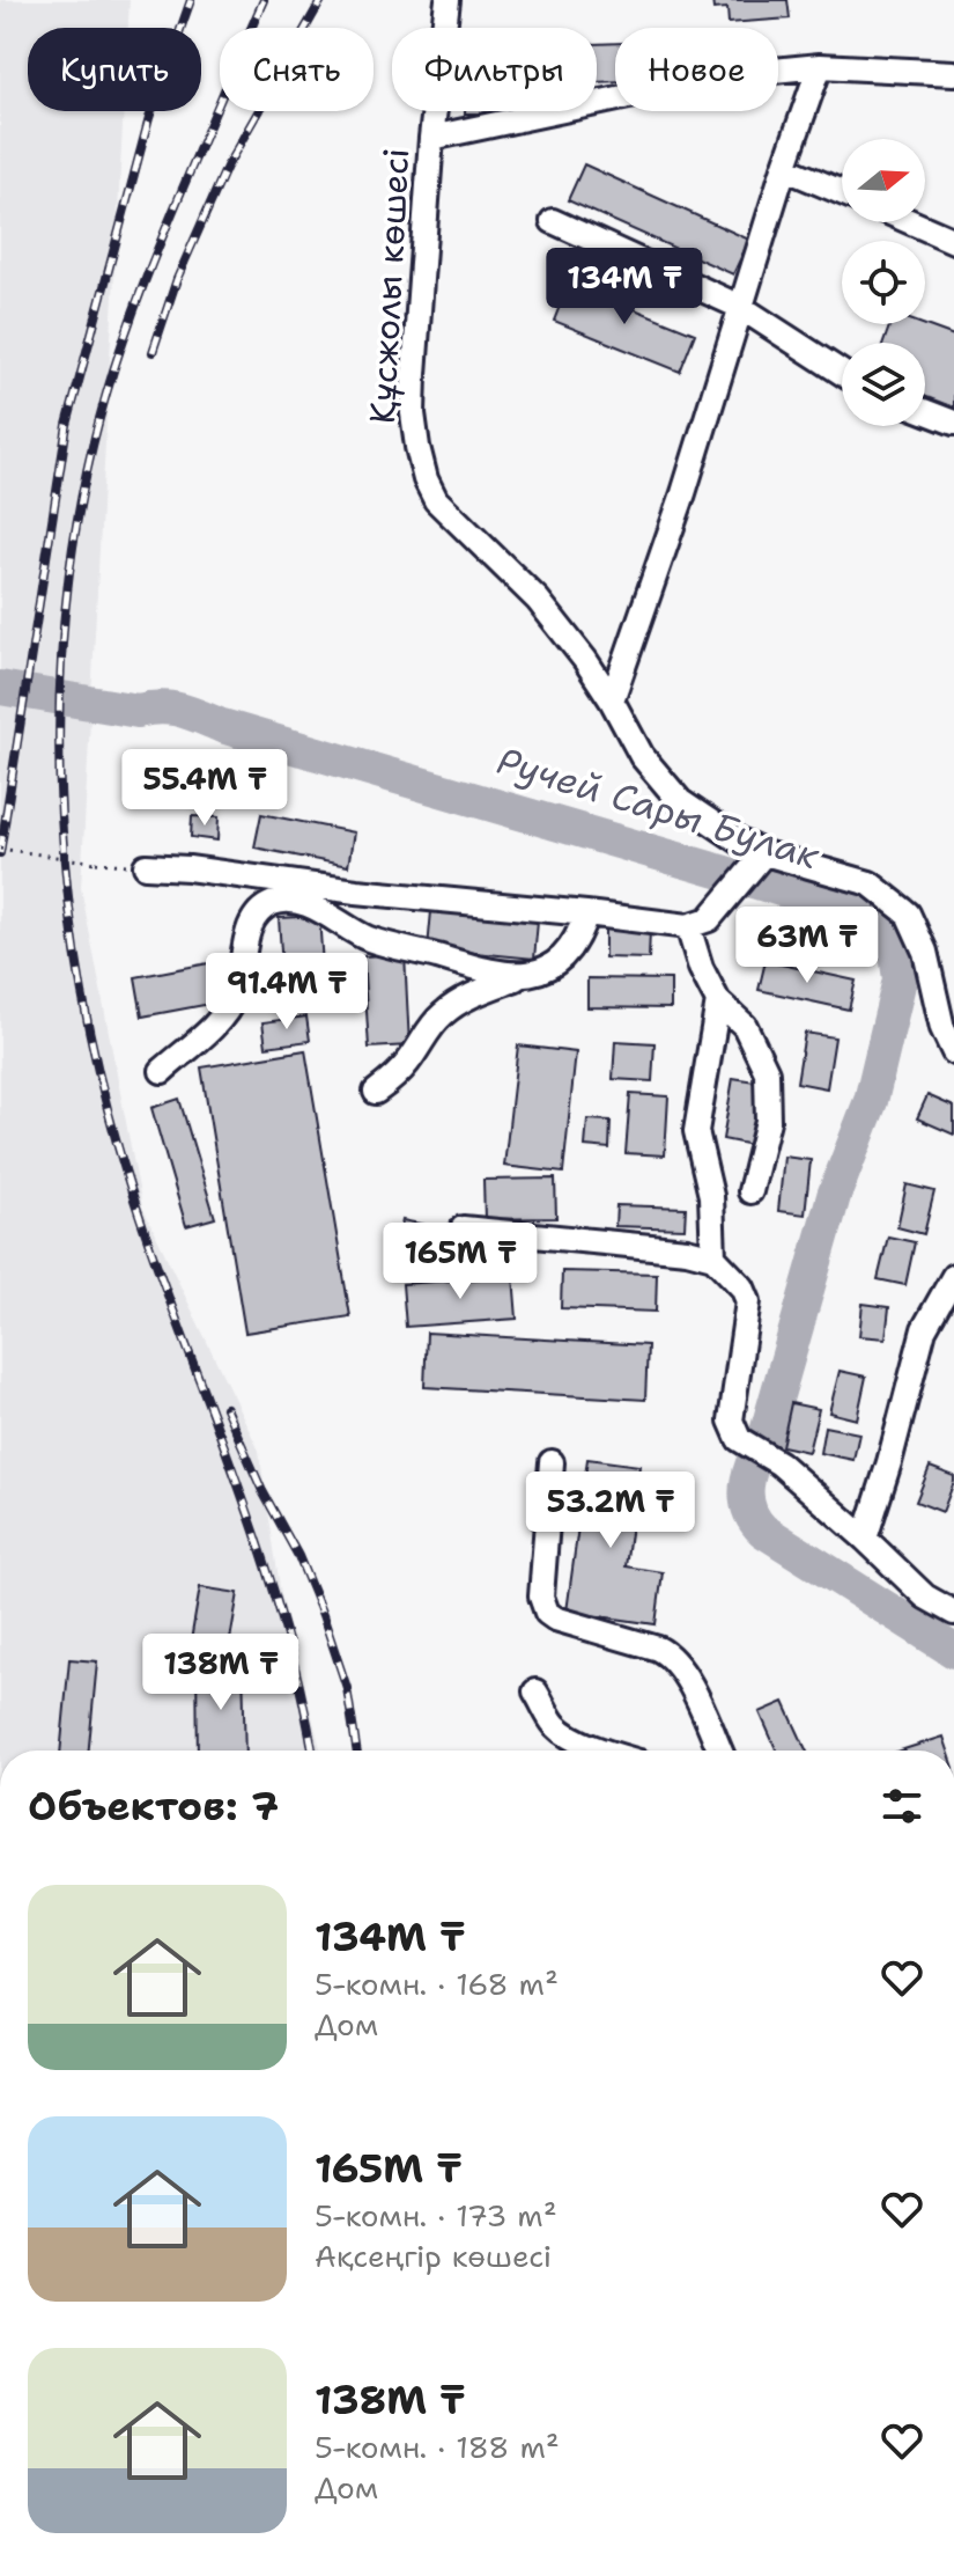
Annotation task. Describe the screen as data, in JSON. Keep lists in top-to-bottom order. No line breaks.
{"streets":{"street":["Құсжолы көшесі"]},"water":["Ручей Сары Булак"],"north":"right","page":{"chip":["Купить","Снять","Фильтры","Новое"],"price":["134M ₸","55.4M ₸","63M ₸","91.4M ₸","165M ₸","53.2M ₸","138M ₸"],"heading":"Объектов: 7","list":[{"name":"134M ₸","note":"5-комн. · 168 m² · Дом"},{"name":"165M ₸","note":"5-комн. · 173 m² · Ақсеңгір көшесі"},{"name":"138M ₸","note":"5-комн. · 188 m² · Дом"}]}}
